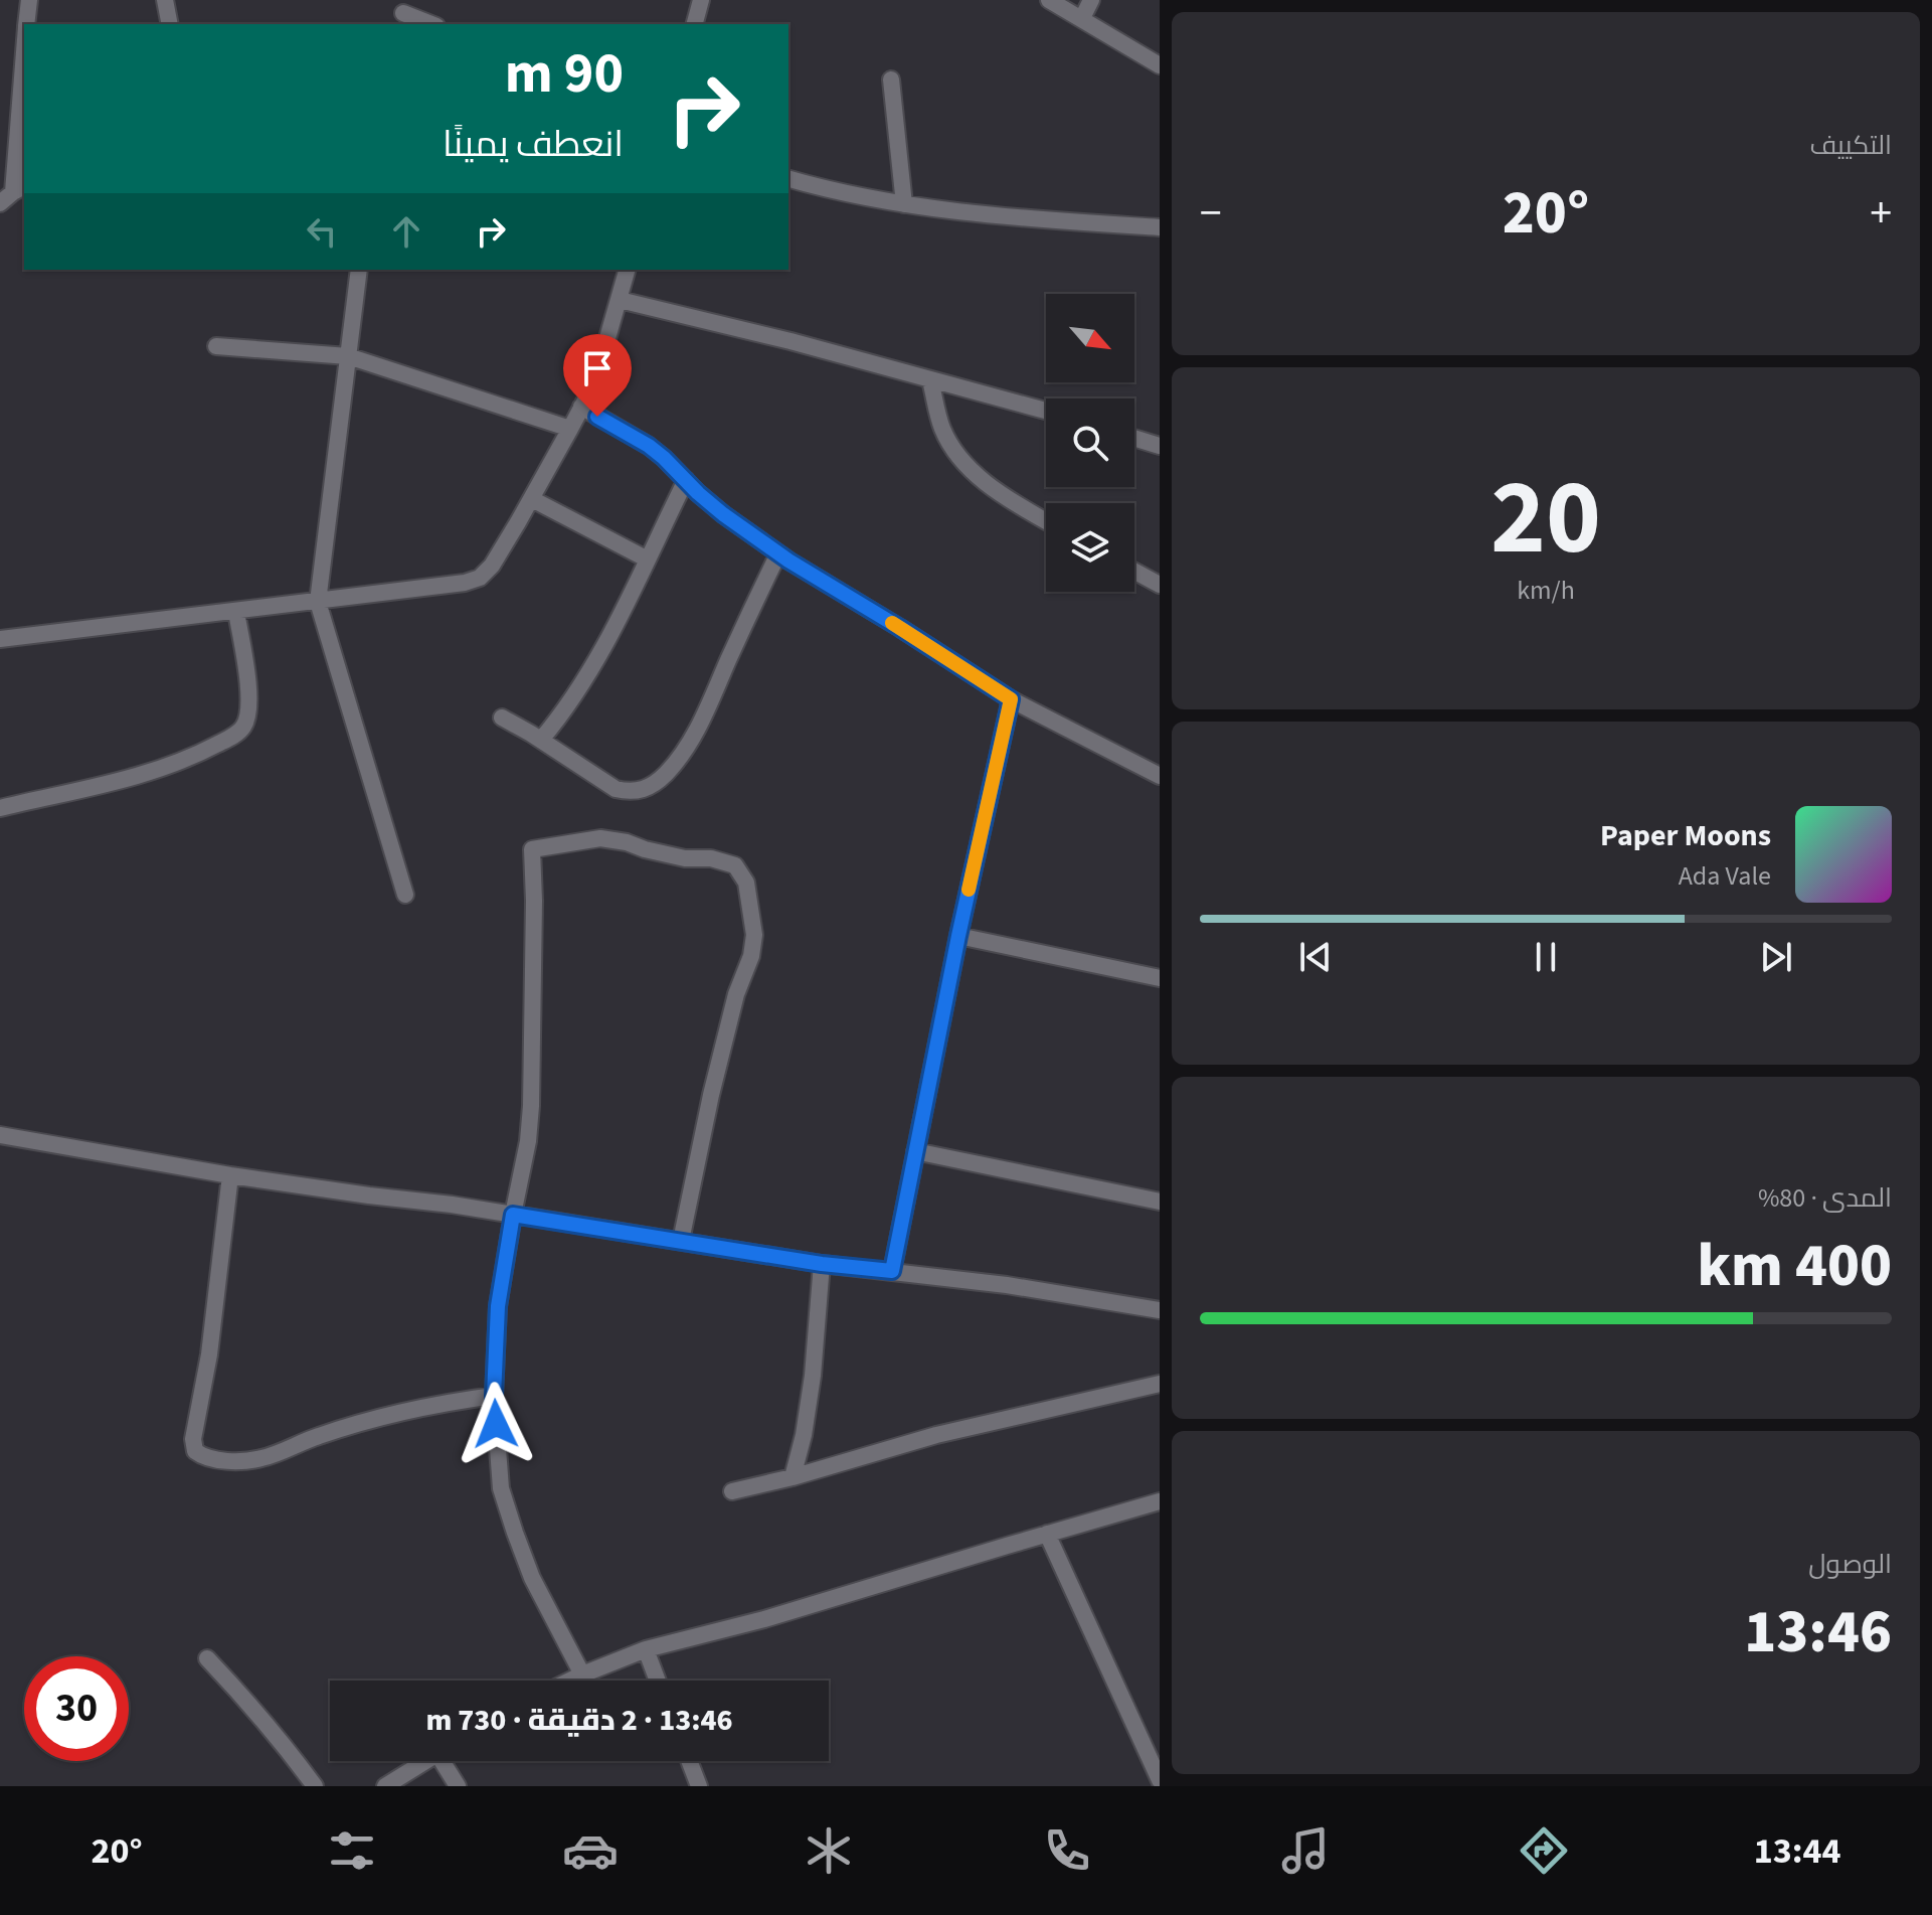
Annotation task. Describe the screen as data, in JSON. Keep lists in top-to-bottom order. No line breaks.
{"north":"bottom right","page":{"tile":["التكييف",["20","km/h"],["المدى · 80%","400 km"],["الوصول","13:46"]],"turn":["90 m","انعطف يمينًا"],"heat":["−","20°","+"],"song":["Paper Moons","Ada Vale"],"limit":"30","trip":"13:46 · 2 دقيقة · 730 m","tabs":["13:44","20°"]}}
